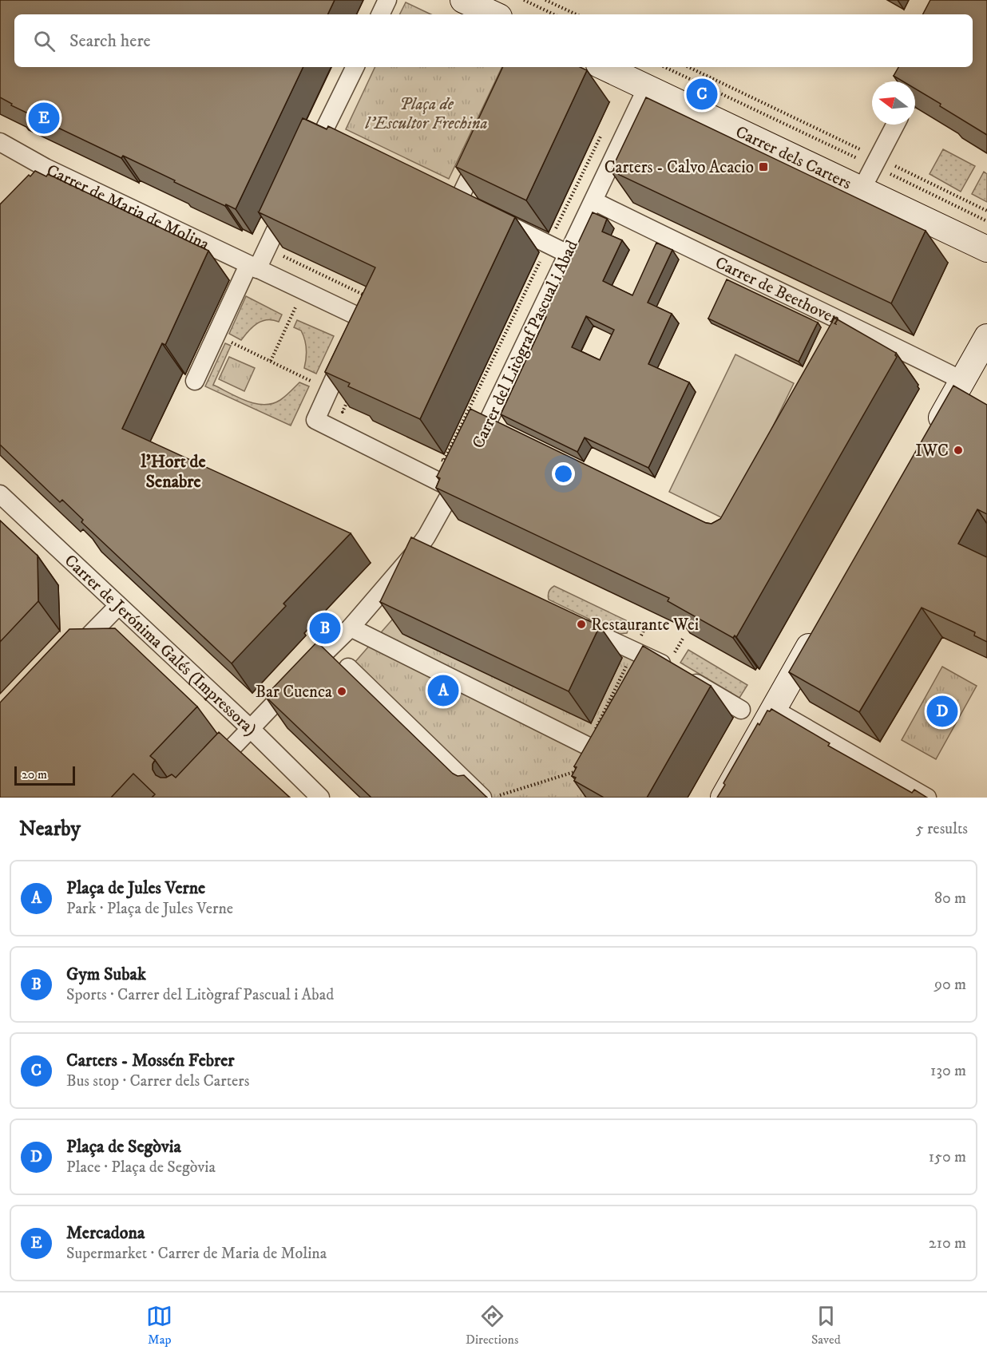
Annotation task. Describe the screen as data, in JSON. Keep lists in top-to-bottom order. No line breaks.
{"streets":{"street":["Carrer dels Carters","Carrer de Maria de Molina","Carrer de Beethoven","Carrer del Litògraf Pascual i Abad","Carrer de Jerónima Galés (Impressora)"]},"crossings":[["Carrer dels Carters","Carrer del Litògraf Pascual i Abad"],["Carrer de Beethoven","Carrer del Litògraf Pascual i Abad"],["Carrer del Litògraf Pascual i Abad","Carrer de Jerónima Galés (Impressora)"]],"districts":["l'Hort de Senabre"],"parks":["Plaça de l'Escultor Frechina"],"places":{"transit":["Carters - Calvo Acacio"],"other":["IWC","Restaurante Wei","Bar Cuenca"]},"scale_bar":"20 m","north":"left","page":{"search":"Search here","pins":["C","E","B","A","D"],"scale":"20 m","heading":["Nearby","5 results"],"list":[{"mark":"A","name":"Plaça de Jules Verne","note":"Park · Plaça de Jules Verne","value":"80 m"},{"mark":"B","name":"Gym Subak","note":"Sports · Carrer del Litògraf Pascual i Abad","value":"90 m"},{"mark":"C","name":"Carters - Mossén Febrer","note":"Bus stop · Carrer dels Carters","value":"130 m"},{"mark":"D","name":"Plaça de Segòvia","note":"Place · Plaça de Segòvia","value":"150 m"},{"mark":"E","name":"Mercadona","note":"Supermarket · Carrer de Maria de Molina","value":"210 m"}],"nav":["Map","Directions","Saved"]}}
